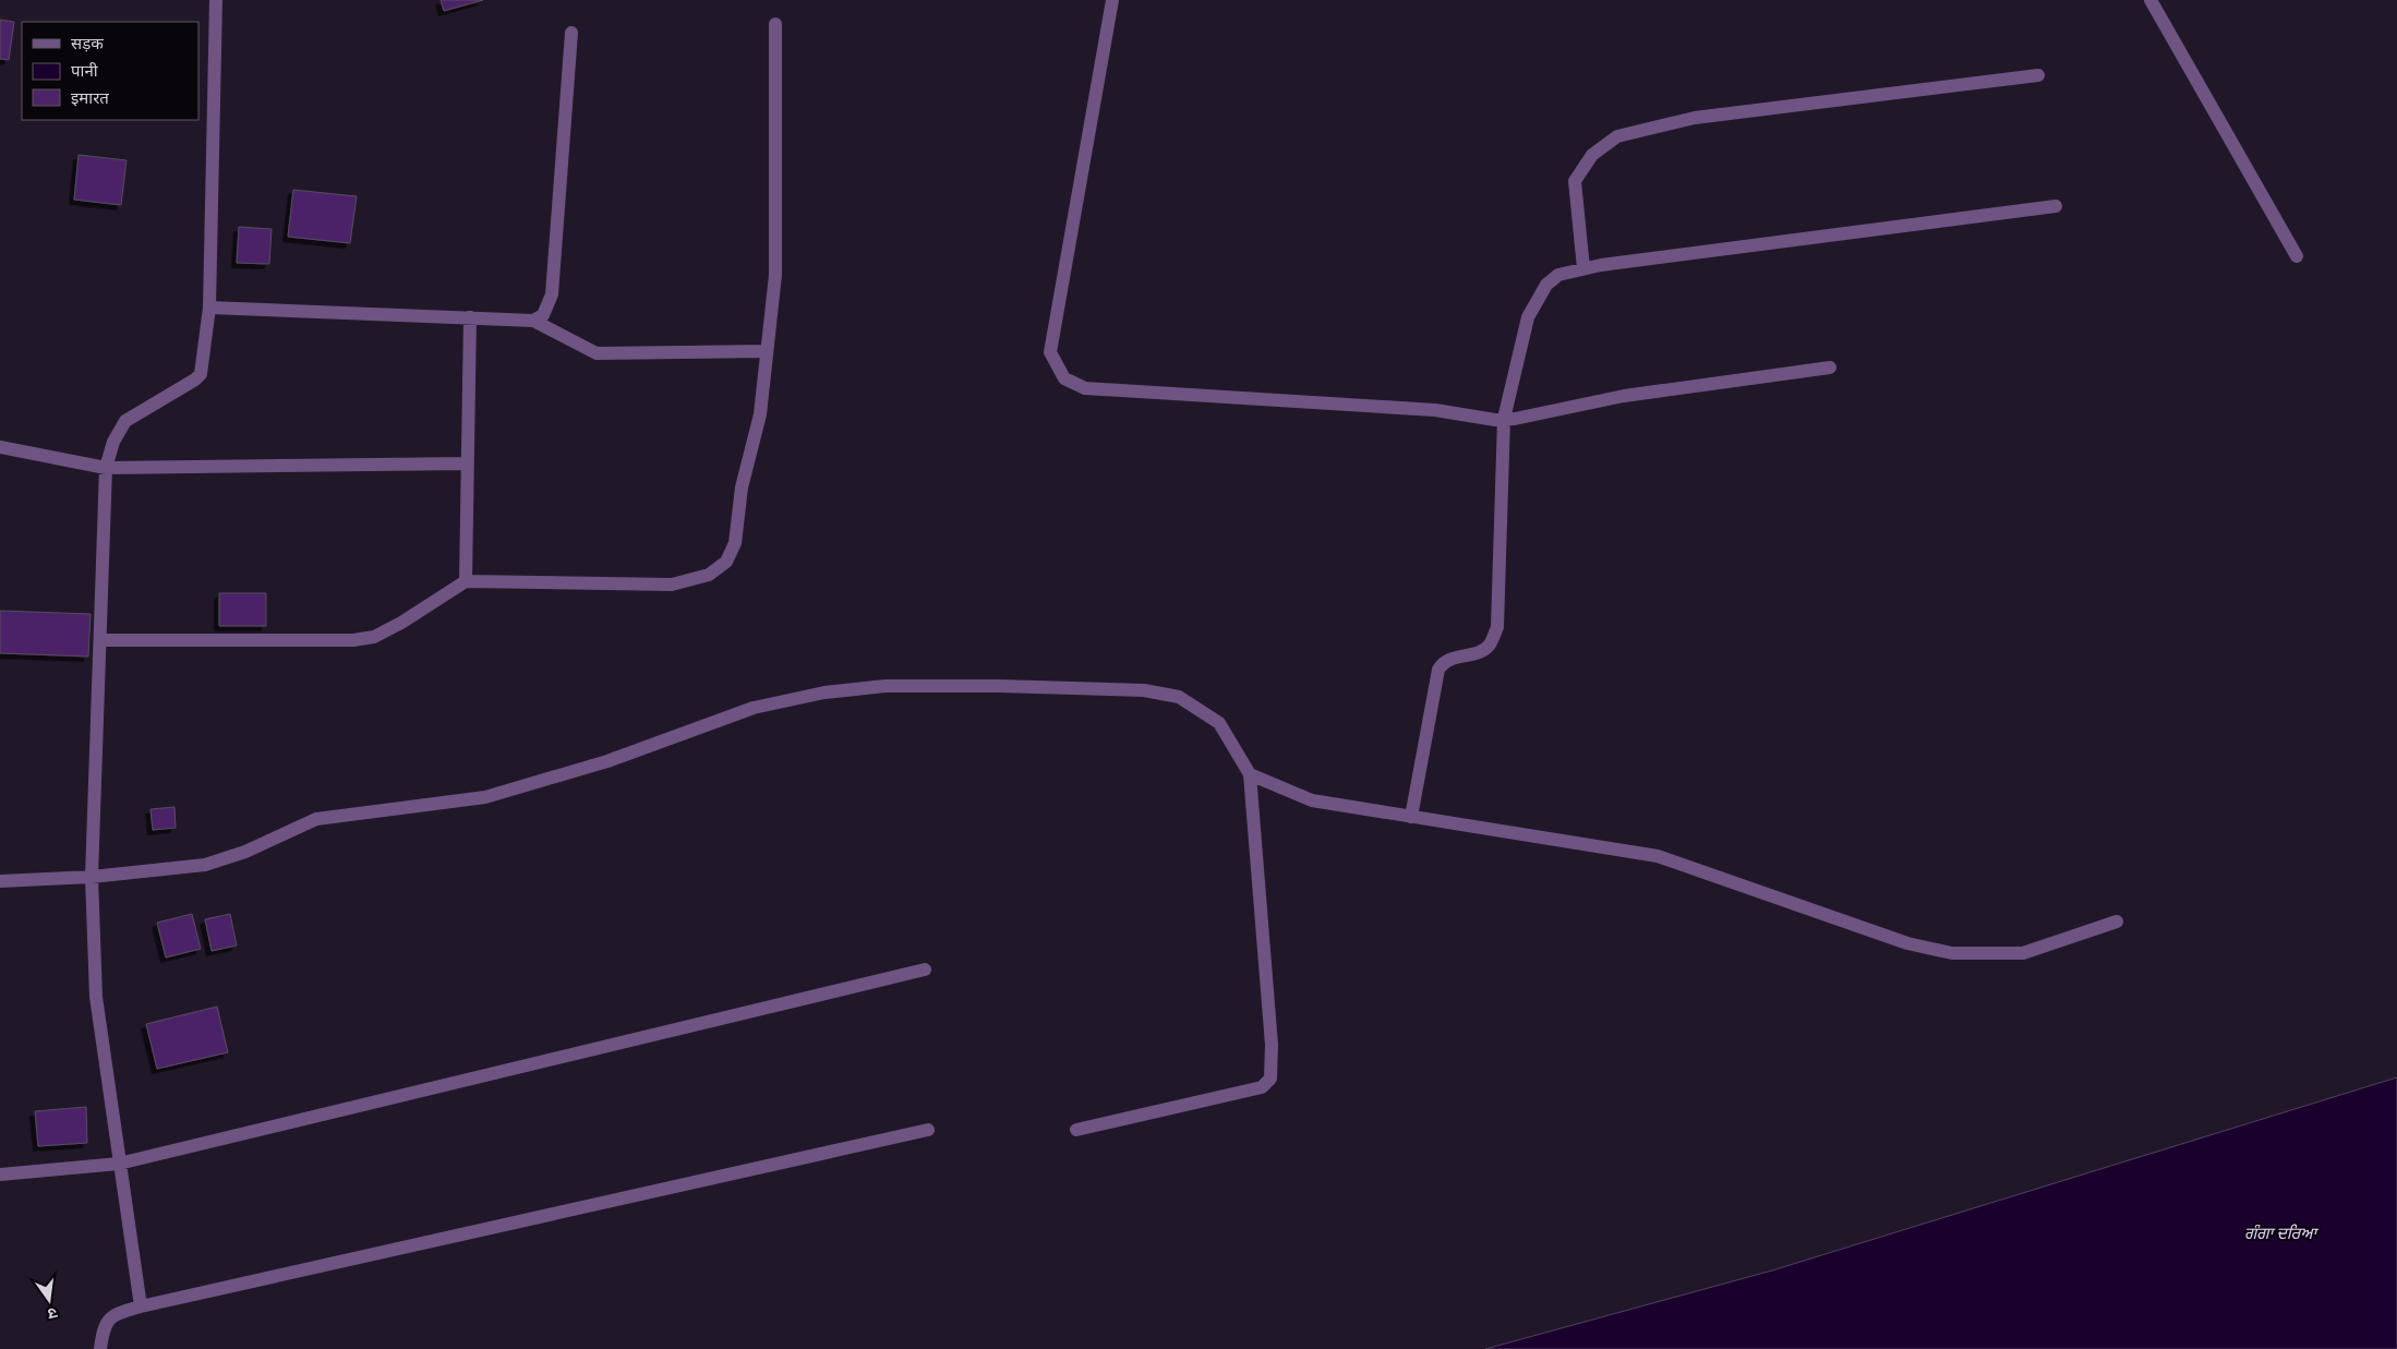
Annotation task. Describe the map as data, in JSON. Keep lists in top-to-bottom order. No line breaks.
{"water":["ਗੰਗਾ ਦਰਿਆ"],"legend":["सड़क","पानी","इमारत"],"north":"bottom"}
